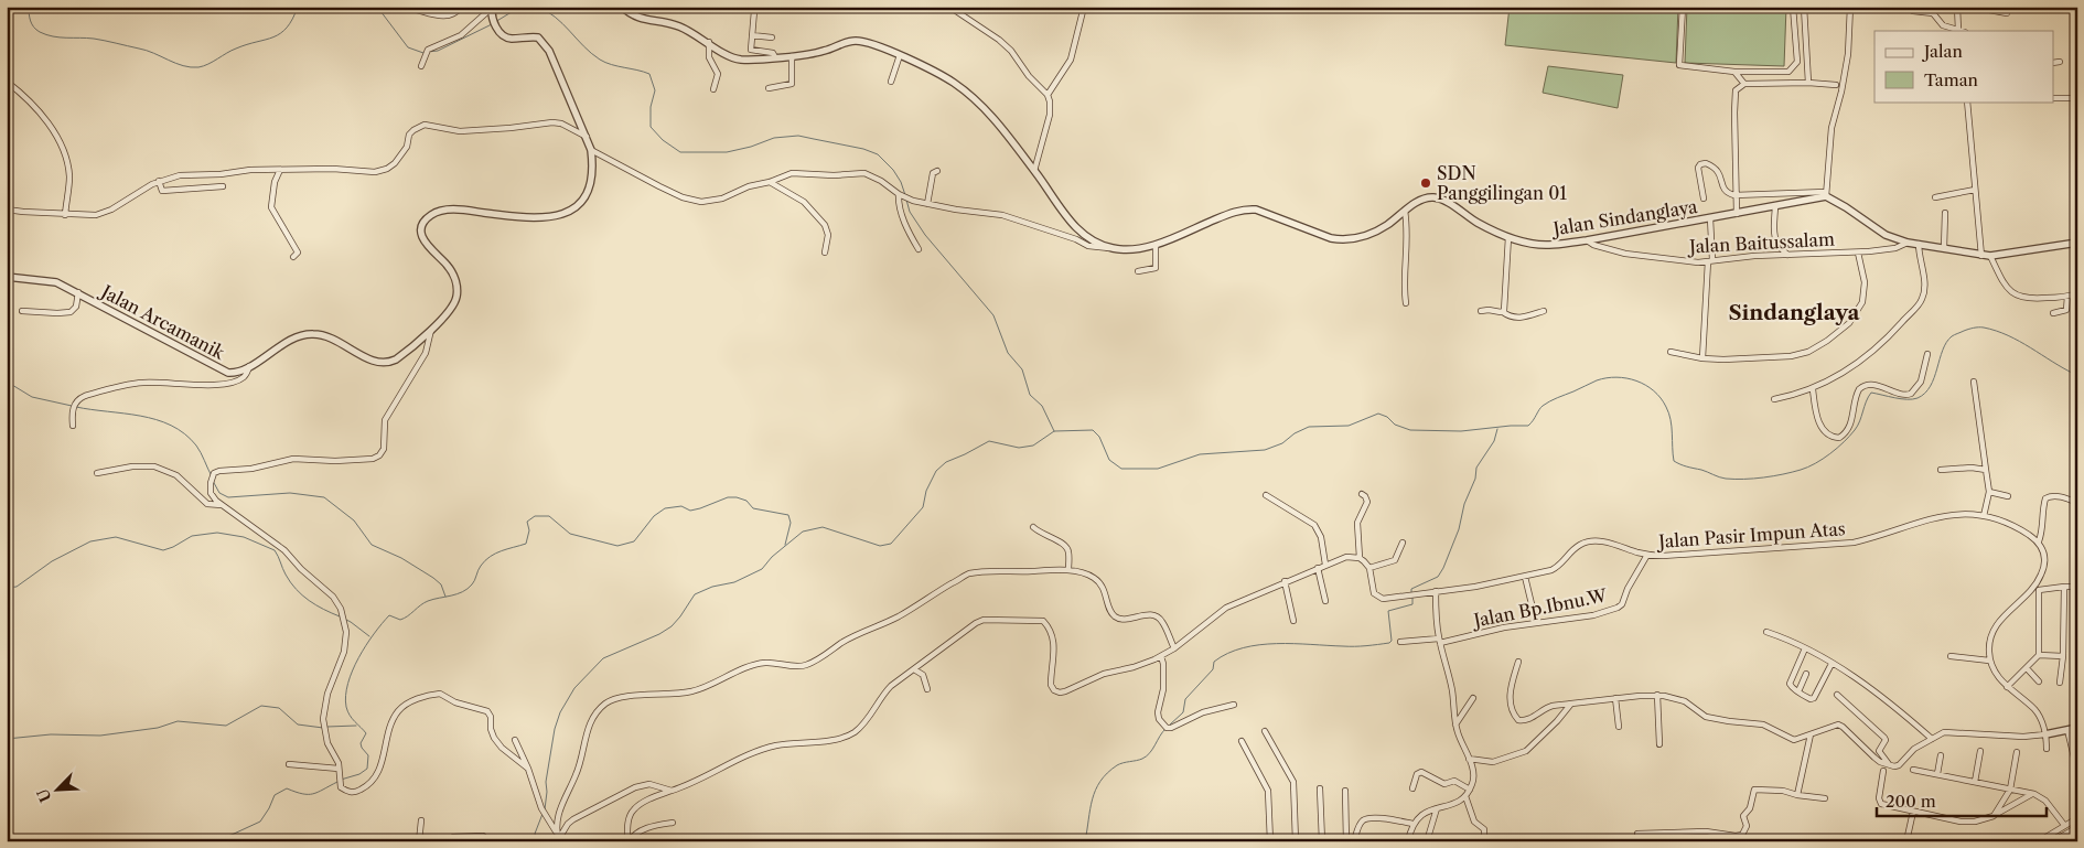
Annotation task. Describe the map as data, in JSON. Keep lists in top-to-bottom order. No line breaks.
{"streets":{"street":["Jalan Sindanglaya","Jalan Baitussalam","Jalan Arcamanik","Jalan Pasir Impun Atas","Jalan Bp.Ibnu.W"]},"crossings":[["Jalan Sindanglaya","Jalan Baitussalam"],["Jalan Pasir Impun Atas","Jalan Bp.Ibnu.W"]],"districts":["Sindanglaya"],"places":["SDN Panggilingan 01"],"legend":["Jalan","Taman"],"scale_bar":"200 m","north":"bottom left"}
